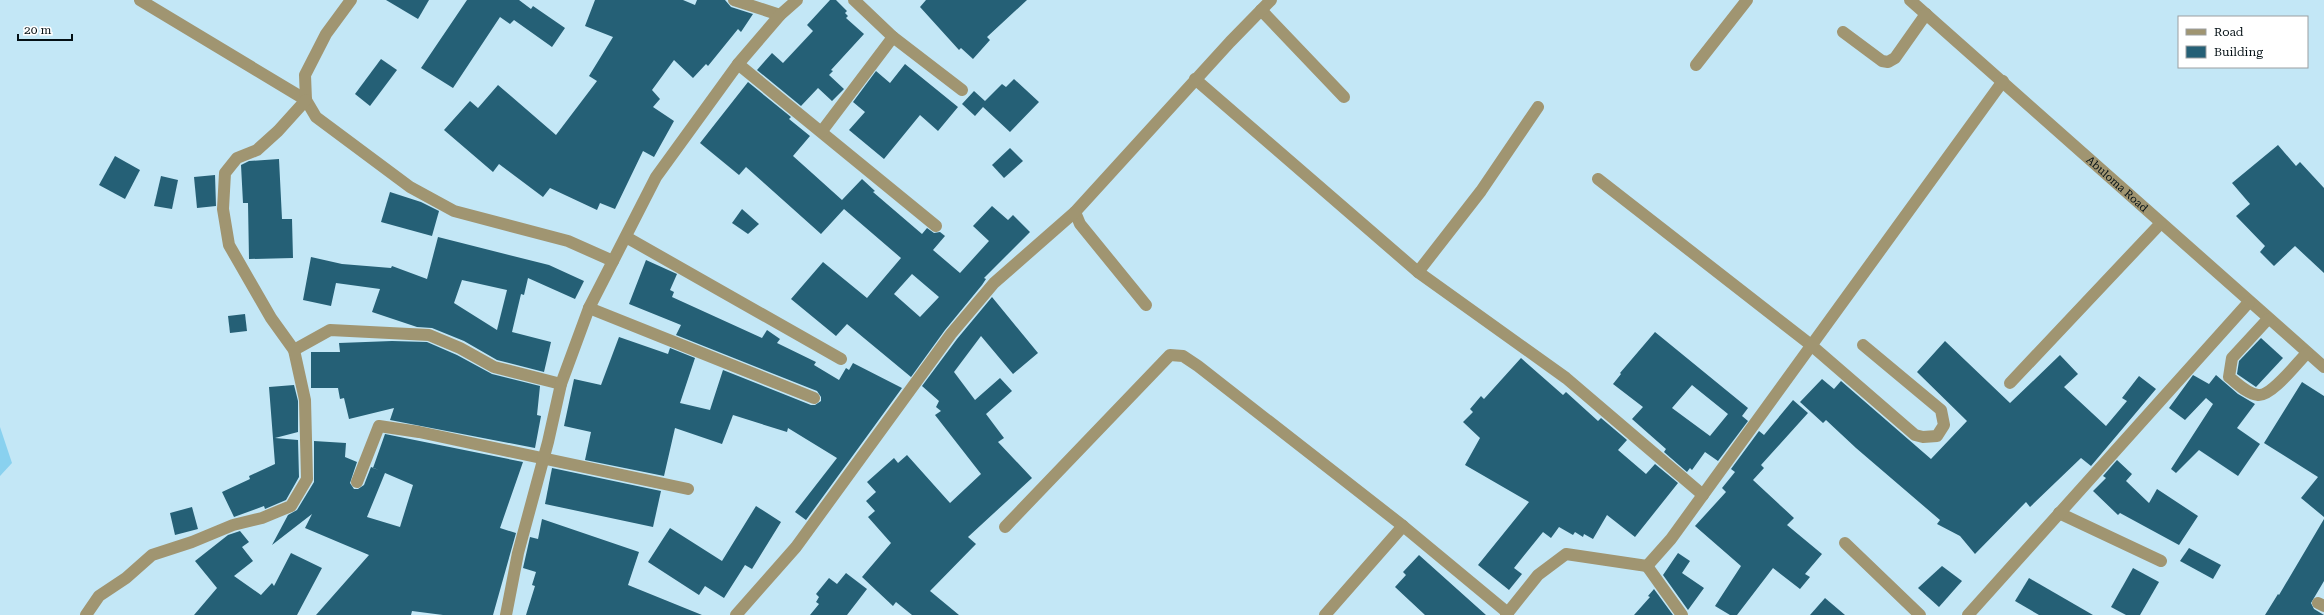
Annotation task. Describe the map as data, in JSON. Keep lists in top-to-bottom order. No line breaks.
{"streets":{"street":["Abuloma Road"]},"legend":["Road","Building"],"scale_bar":"20 m"}
